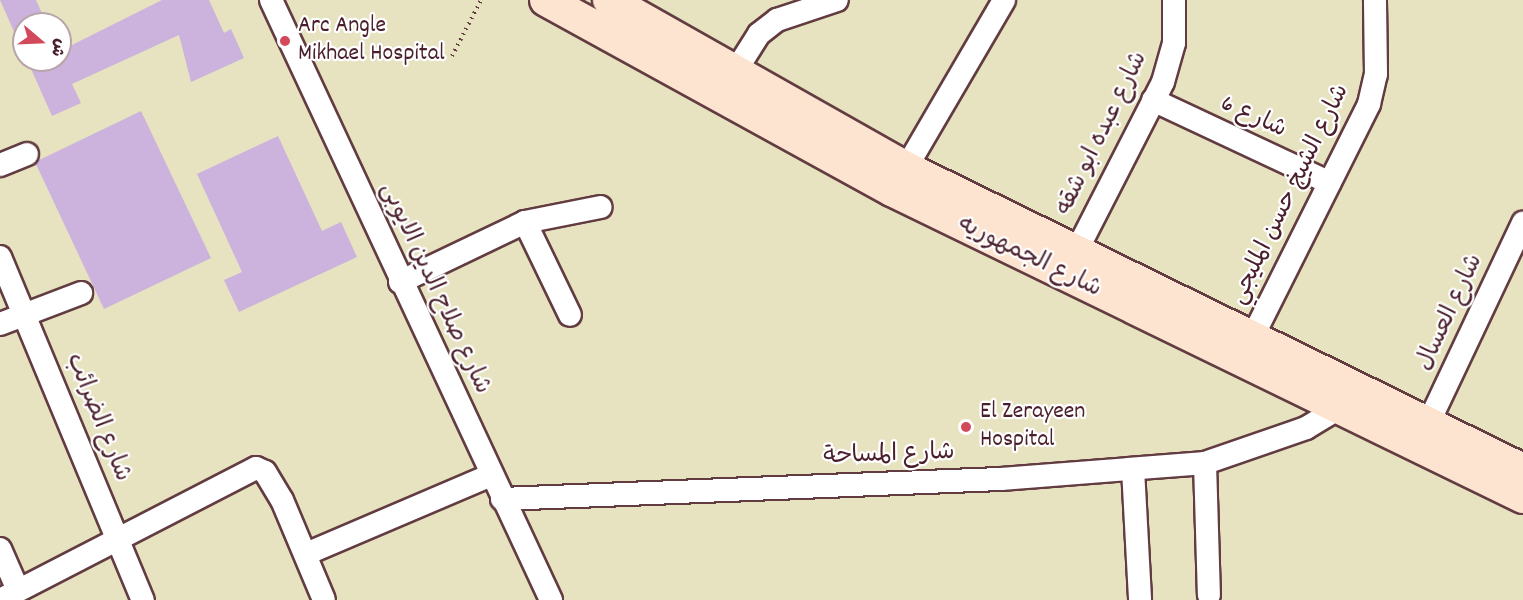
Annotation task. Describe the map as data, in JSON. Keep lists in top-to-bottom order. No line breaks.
{"streets":{"street":["شارع 6","شارع عبده ابو شقه","شارع الشيخ حسن المليجي","شارع الجمهوريه","شارع صلاح الدين الايوبى","شارع العسال","شارع الضرائب","شارع المساحة"]},"crossings":[["شارع 6","شارع عبده ابو شقه"],["شارع 6","شارع الشيخ حسن المليجي"],["شارع عبده ابو شقه","شارع الجمهوريه"],["شارع الشيخ حسن المليجي","شارع الجمهوريه"],["شارع الجمهوريه","شارع العسال"],["شارع الجمهوريه","شارع المساحة"],["شارع صلاح الدين الايوبى","شارع المساحة"]],"places":["Arc Angle Mikhael Hospital","El Zerayeen Hospital"],"north":"right"}
